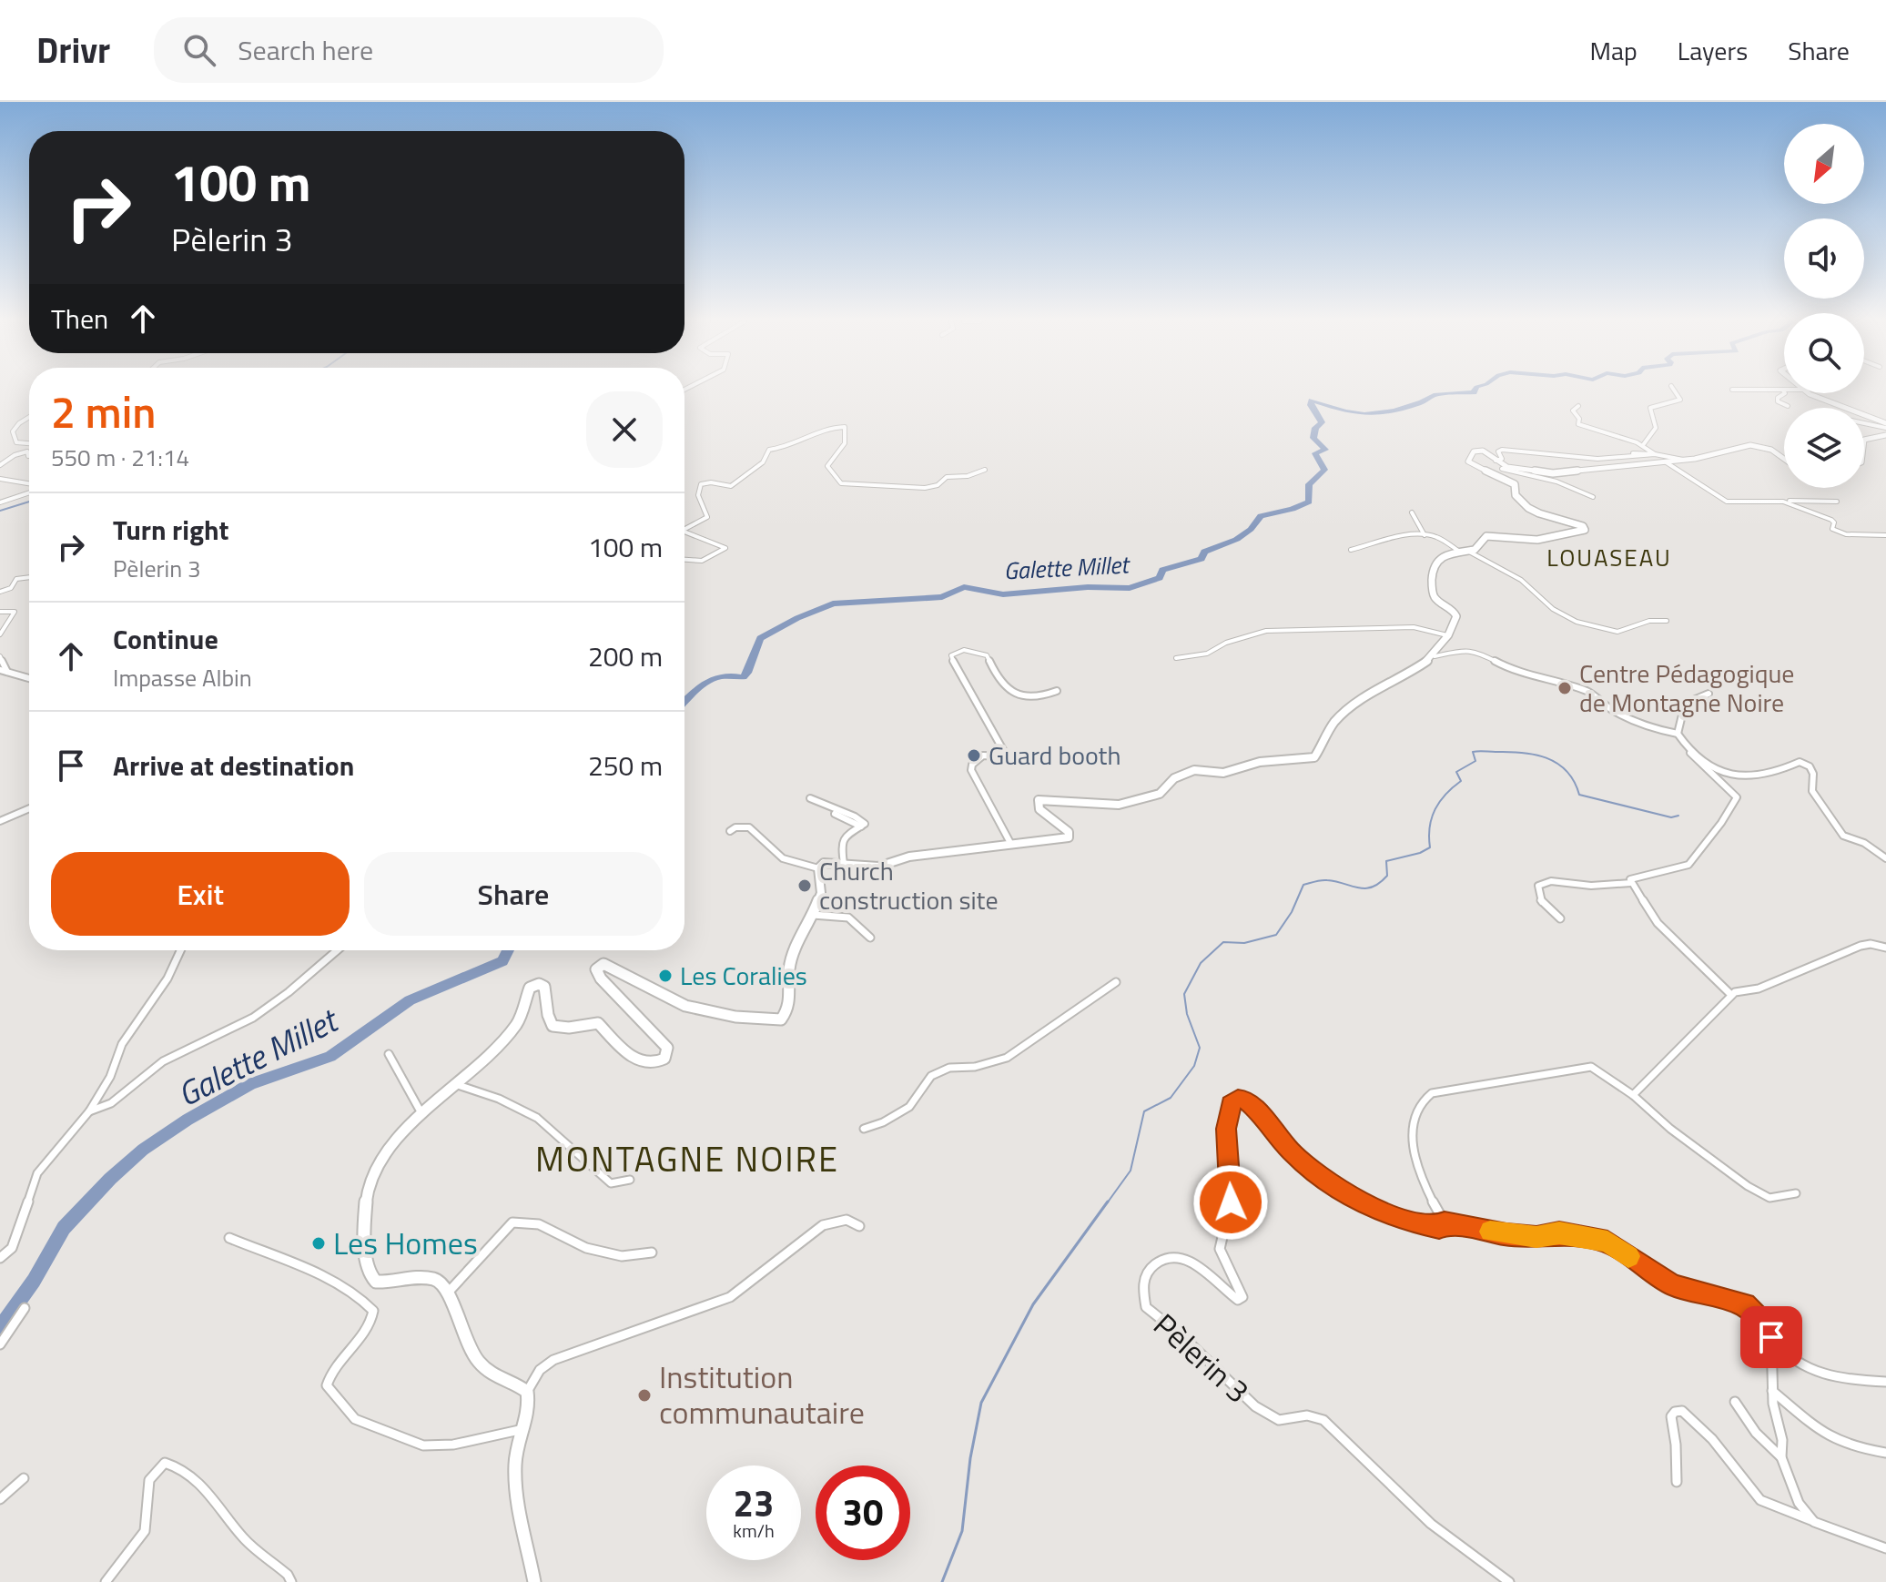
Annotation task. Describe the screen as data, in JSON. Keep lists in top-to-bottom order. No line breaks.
{"streets":{"street":["Pèlerin 3"]},"districts":["LOUASEAU","MONTAGNE NOIRE"],"water":["Galette Millet"],"places":["Centre Pédagogique de Montagne Noire","Guard booth","Church construction site","Les Coralies","Les Homes","Institution communautaire"],"north":"bottom left","page":{"header":"Drivr","search":"Search here","nav":["Map","Layers","Share"],"turn":["100 m","Pèlerin 3"],"then":"Then","heading":["2 min","550 m · 21:14"],"list":[{"name":"Turn right","note":"Pèlerin 3","value":"100 m"},{"name":"Continue","note":"Impasse Albin","value":"200 m"},{"name":"Arrive at destination","value":"250 m"}],"buttons":["Exit","Share"],"speed":"23 km/h","limit":"30"}}
